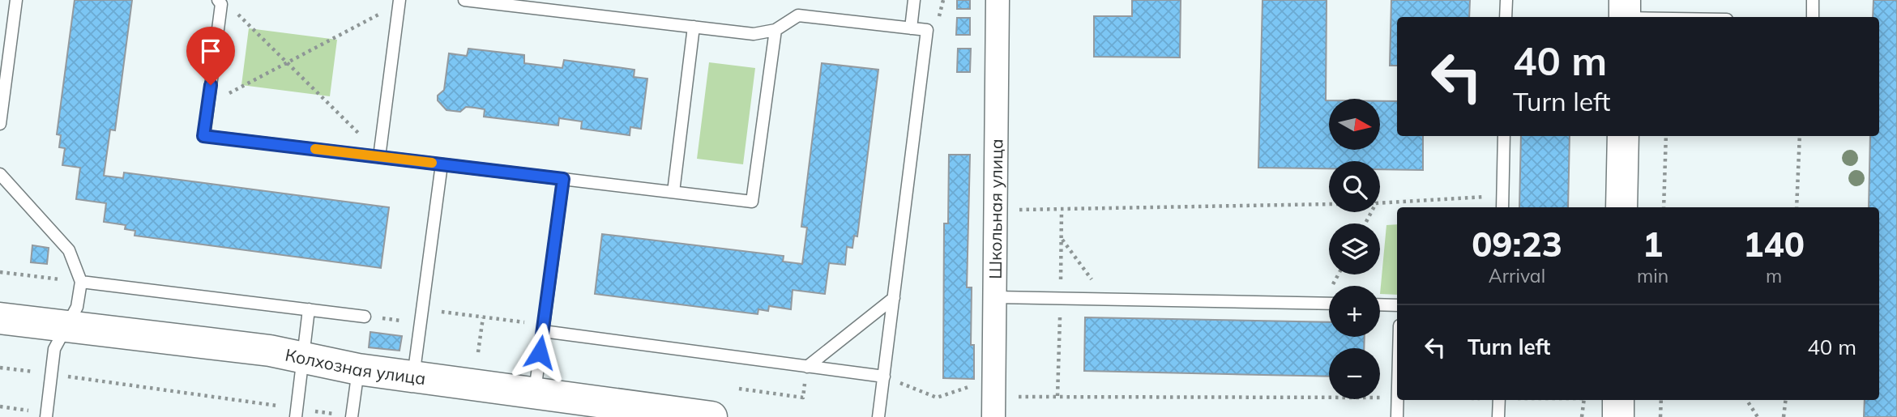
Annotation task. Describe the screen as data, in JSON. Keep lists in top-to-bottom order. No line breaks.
{"streets":{"street":["Школьная улица","Колхозная улица"]},"north":"right","page":{"turn":["40 m","Turn left"],"map_buttons":["+","−"],"eta":["09:23","Arrival","1","min","140","m"],"list":[{"name":"Turn left","value":"40 m"}]}}
